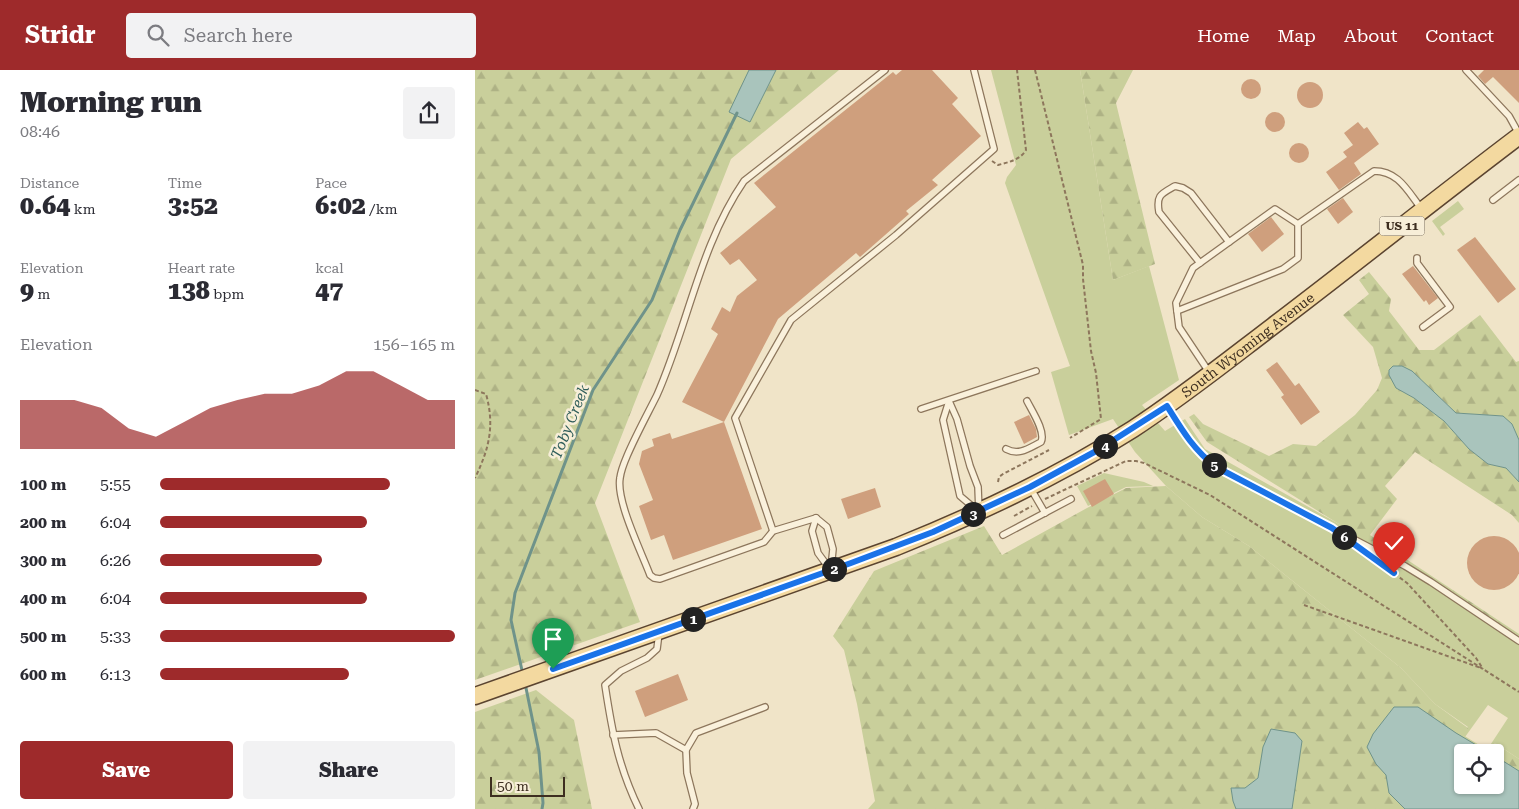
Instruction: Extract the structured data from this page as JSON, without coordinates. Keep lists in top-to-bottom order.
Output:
{
  "streets": {
    "main road": ["US 11", "South Wyoming Avenue"]
  },
  "water": ["Toby Creek"],
  "scale_bar": "50 m",
  "page": {
    "header": "Stridr",
    "search": "Search here",
    "nav": [
      "Home",
      "Map",
      "About",
      "Contact"
    ],
    "heading": ["Morning run", "08:46"],
    "stats": [
      ["Distance", "0.64 km"],
      ["Time", "3:52"],
      ["Pace", "6:02 /km"],
      ["Elevation", "9 m"],
      ["Heart rate", "138 bpm"],
      ["kcal", "47"]
    ],
    "chart": ["Elevation", "156–165 m"],
    "pins": [
      "4",
      "5",
      "3",
      "6",
      "2",
      "1"
    ],
    "list": [
      {
        "name": "100 m",
        "note": "5:55"
      },
      {
        "name": "200 m",
        "note": "6:04"
      },
      {
        "name": "300 m",
        "note": "6:26"
      },
      {
        "name": "400 m",
        "note": "6:04"
      },
      {
        "name": "500 m",
        "note": "5:33"
      },
      {
        "name": "600 m",
        "note": "6:13"
      }
    ],
    "buttons": ["Save", "Share"],
    "scale": "50 m"
  }
}
